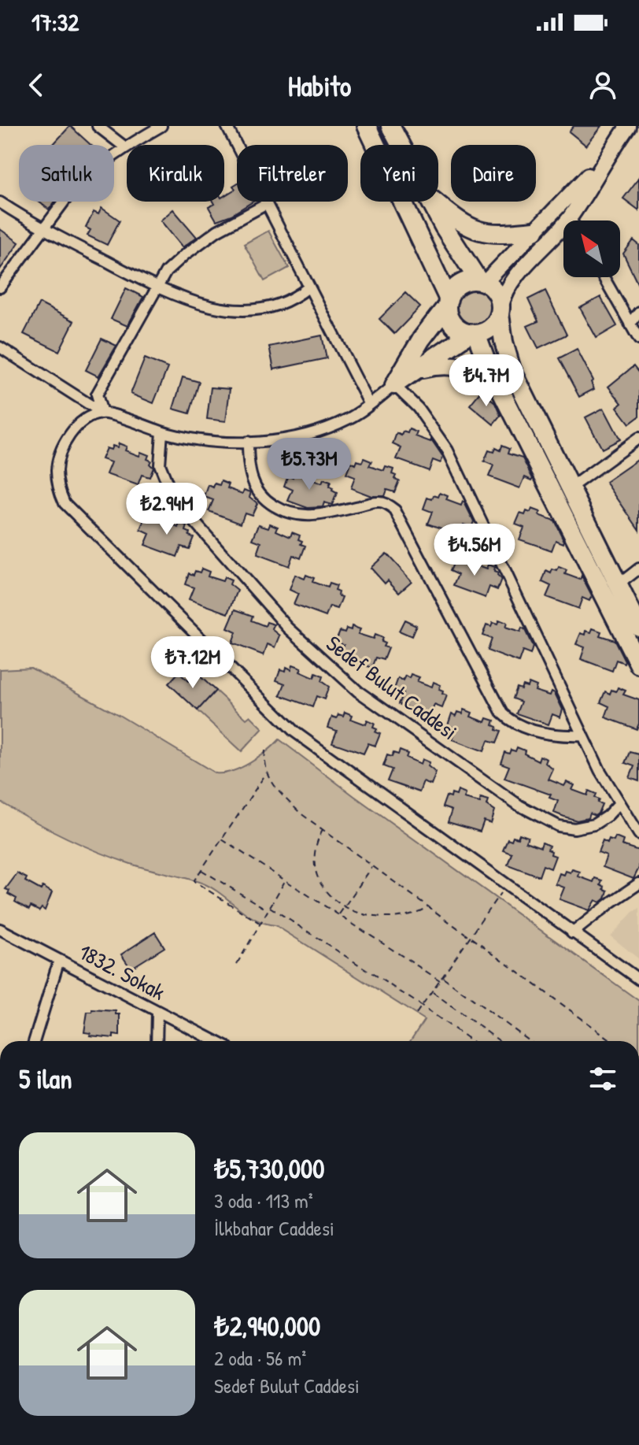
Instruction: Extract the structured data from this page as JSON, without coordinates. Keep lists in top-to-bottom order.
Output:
{
  "streets": {
    "street": ["Sedef Bulut Caddesi", "1832. Sokak"]
  },
  "north": "top left",
  "page": {
    "status": "17:32",
    "header": "Habito",
    "chip": [
      "Satılık",
      "Kiralık",
      "Filtreler",
      "Yeni",
      "Daire"
    ],
    "price": [
      "₺4.7M",
      "₺5.73M",
      "₺2.94M",
      "₺4.56M",
      "₺7.12M"
    ],
    "heading": "5 ilan",
    "list": [
      {
        "name": "₺5,730,000",
        "note": "3 oda · 113 m² · İlkbahar Caddesi"
      },
      {
        "name": "₺2,940,000",
        "note": "2 oda · 56 m² · Sedef Bulut Caddesi"
      }
    ]
  }
}
